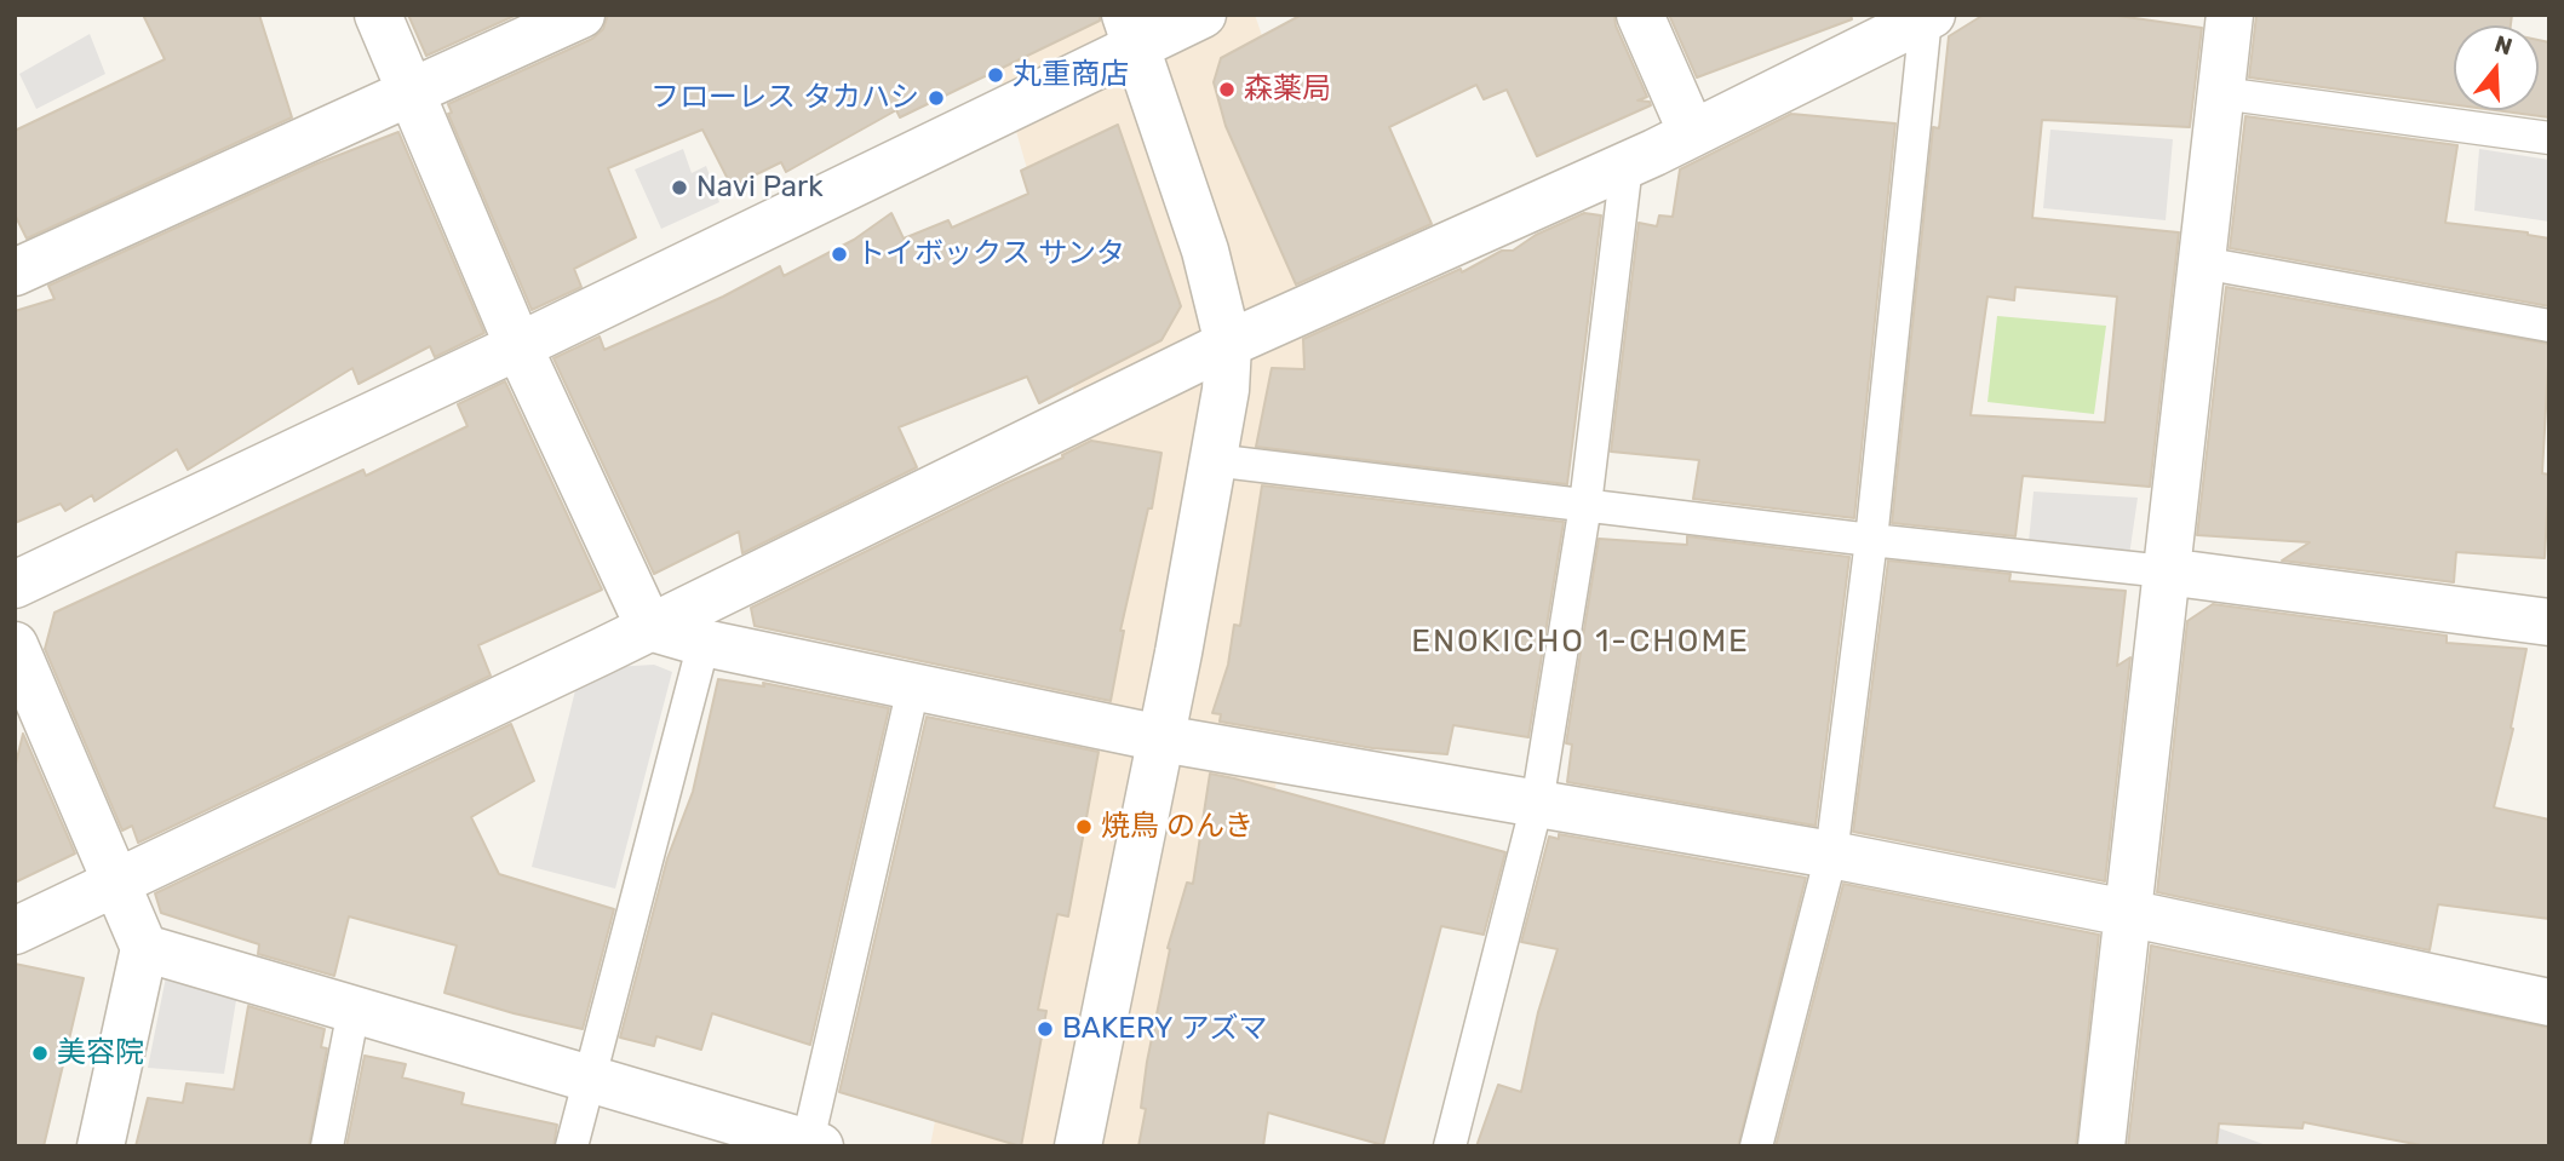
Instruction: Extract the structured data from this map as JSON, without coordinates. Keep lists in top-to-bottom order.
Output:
{
  "districts": ["ENOKICHO 1-CHOME"],
  "places": [
    "丸重商店",
    "森薬局",
    "フローレス タカハシ",
    "Navi Park",
    "トイボックス サンタ",
    "焼鳥 のんき",
    "BAKERY アズマ",
    "美容院"
  ],
  "north": "top"
}
